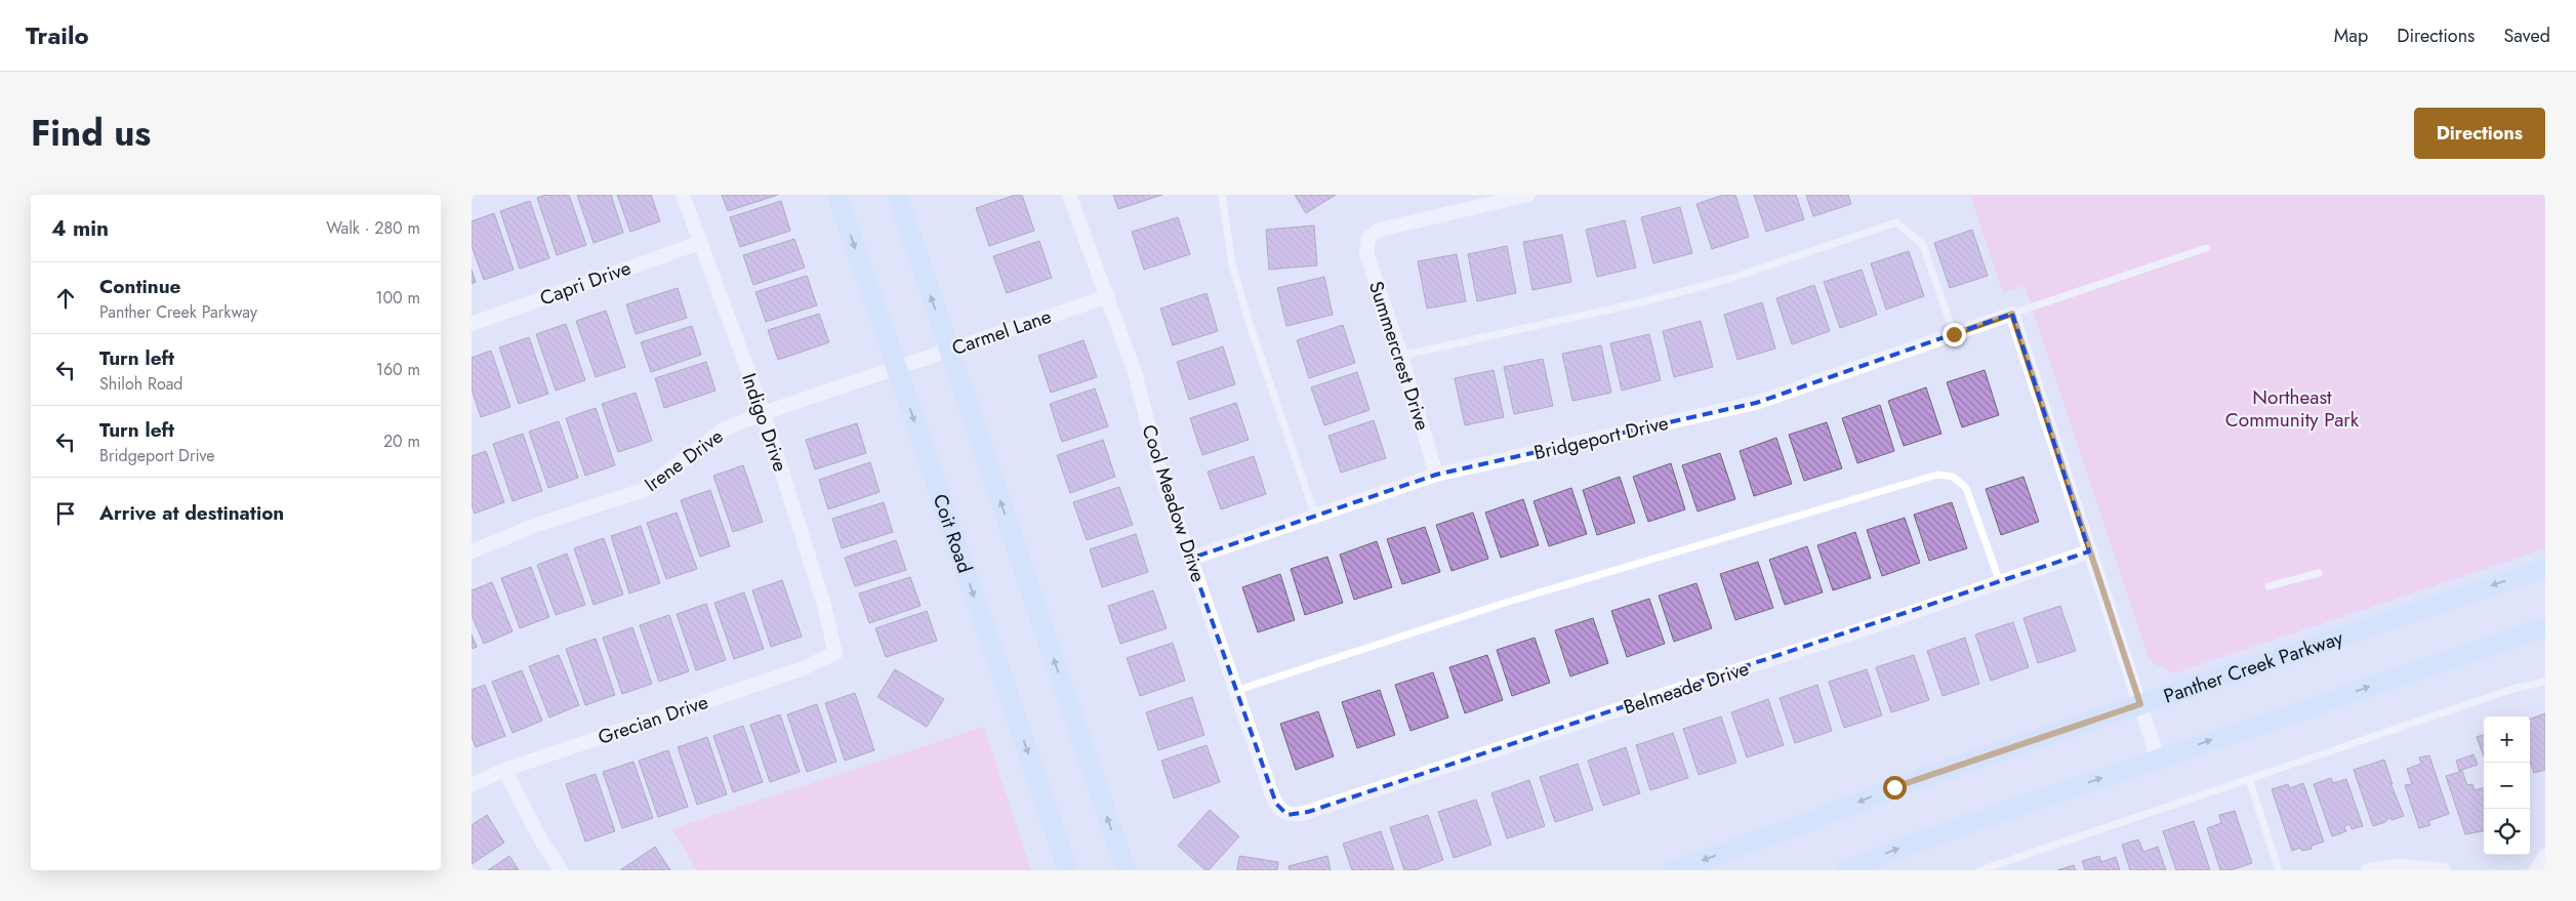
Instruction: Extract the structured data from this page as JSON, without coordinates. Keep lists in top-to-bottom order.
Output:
{
  "streets": {
    "main road": ["Coit Road", "Panther Creek Parkway"],
    "street": [
      "Capri Drive",
      "Carmel Lane",
      "Summercrest Drive",
      "Indigo Drive",
      "Bridgeport Drive",
      "Irene Drive",
      "Cool Meadow Drive",
      "Belmeade Drive",
      "Grecian Drive"
    ]
  },
  "crossings": [
    ["Capri Drive", "Indigo Drive"],
    ["Carmel Lane", "Irene Drive"],
    ["Carmel Lane", "Cool Meadow Drive"],
    ["Carmel Lane", "Coit Road"],
    ["Summercrest Drive", "Bridgeport Drive"],
    ["Indigo Drive", "Irene Drive"],
    ["Indigo Drive", "Grecian Drive"],
    ["Bridgeport Drive", "Cool Meadow Drive"],
    ["Irene Drive", "Coit Road"],
    ["Cool Meadow Drive", "Belmeade Drive"]
  ],
  "parks": ["Northeast Community Park"],
  "page": {
    "header": "Trailo",
    "nav": ["Map", "Directions", "Saved"],
    "title": "Find us",
    "buttons": "Directions",
    "heading": ["4 min", "Walk · 280 m"],
    "list": [
      ["Continue", "Panther Creek Parkway", "100 m"],
      ["Turn left", "Shiloh Road", "160 m"],
      ["Turn left", "Bridgeport Drive", "20 m"],
      "Arrive at destination"
    ],
    "map_buttons": ["+", "−"]
  }
}
